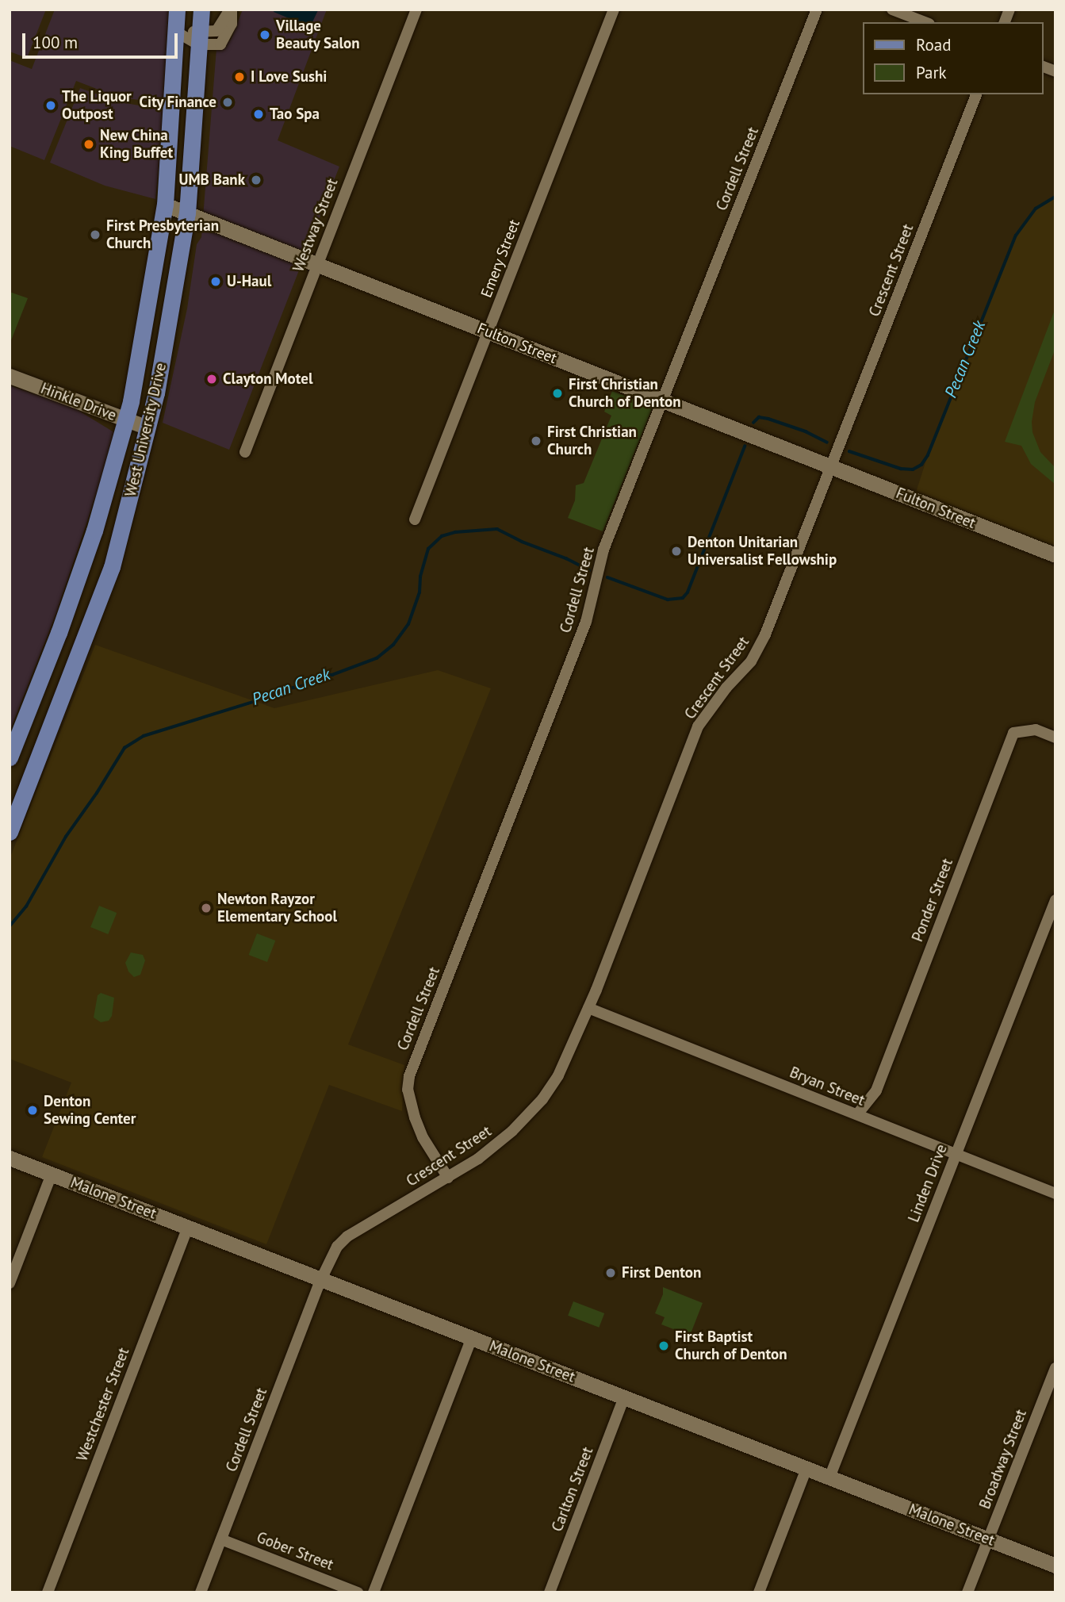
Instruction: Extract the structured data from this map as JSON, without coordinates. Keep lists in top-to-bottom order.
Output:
{
  "streets": {
    "main road": ["West University Drive"],
    "street": [
      "Cordell Street",
      "Westway Street",
      "Emery Street",
      "Crescent Street",
      "Fulton Street",
      "Hinkle Drive",
      "Ponder Street",
      "Bryan Street",
      "Linden Drive",
      "Malone Street",
      "Westchester Street",
      "Broadway Street",
      "Carlton Street",
      "Gober Street"
    ]
  },
  "crossings": [
    ["Cordell Street", "Crescent Street"],
    ["Cordell Street", "Fulton Street"],
    ["Cordell Street", "Malone Street"],
    ["Cordell Street", "Gober Street"],
    ["Westway Street", "Fulton Street"],
    ["Emery Street", "Fulton Street"],
    ["Crescent Street", "Fulton Street"],
    ["Crescent Street", "Bryan Street"],
    ["Crescent Street", "Malone Street"],
    ["Fulton Street", "West University Drive"],
    ["Hinkle Drive", "West University Drive"],
    ["Ponder Street", "Bryan Street"],
    ["Bryan Street", "Linden Drive"],
    ["Linden Drive", "Malone Street"],
    ["Malone Street", "Westchester Street"],
    ["Malone Street", "Broadway Street"],
    ["Malone Street", "Carlton Street"]
  ],
  "water": ["Pecan Creek"],
  "places": [
    "Village Beauty Salon",
    "I Love Sushi",
    "City Finance",
    "The Liquor Outpost",
    "Tao Spa",
    "New China King Buffet",
    "UMB Bank",
    "First Presbyterian Church",
    "U-Haul",
    "Clayton Motel",
    "First Christian Church of Denton",
    "First Christian Church",
    "Denton Unitarian Universalist Fellowship",
    "Newton Rayzor Elementary School",
    "Denton Sewing Center",
    "First Denton",
    "First Baptist Church of Denton"
  ],
  "legend": ["Road", "Park"],
  "scale_bar": "100 m"
}
